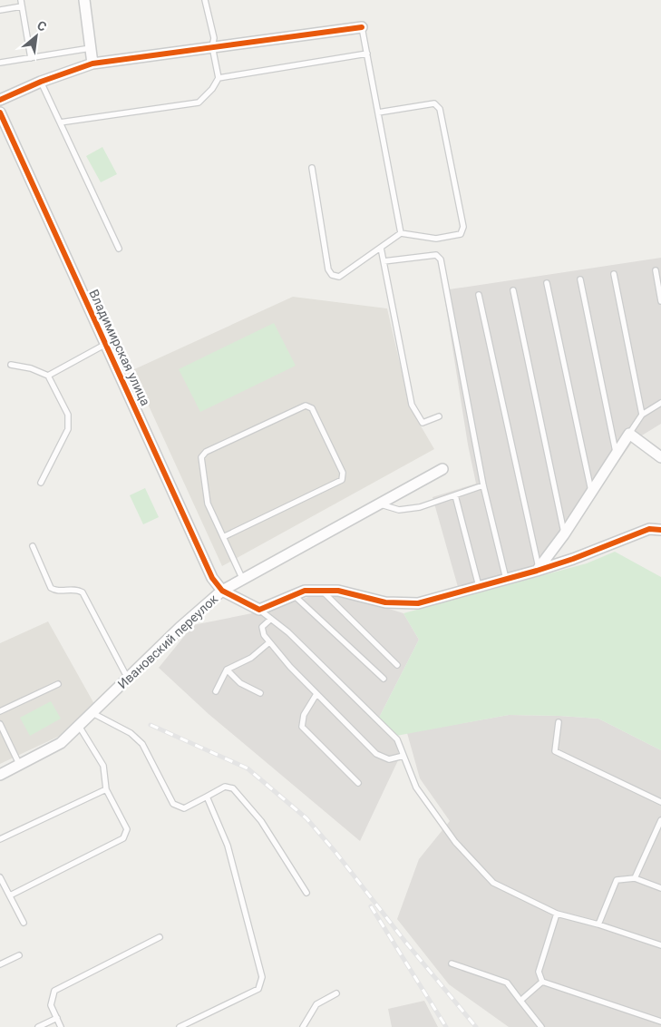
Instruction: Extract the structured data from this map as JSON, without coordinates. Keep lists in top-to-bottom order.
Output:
{
  "streets": {
    "street": ["Владимирская улица", "Ивановский переулок"]
  },
  "crossings": [
    ["Владимирская улица", "Ивановский переулок"]
  ],
  "north": "top right"
}
